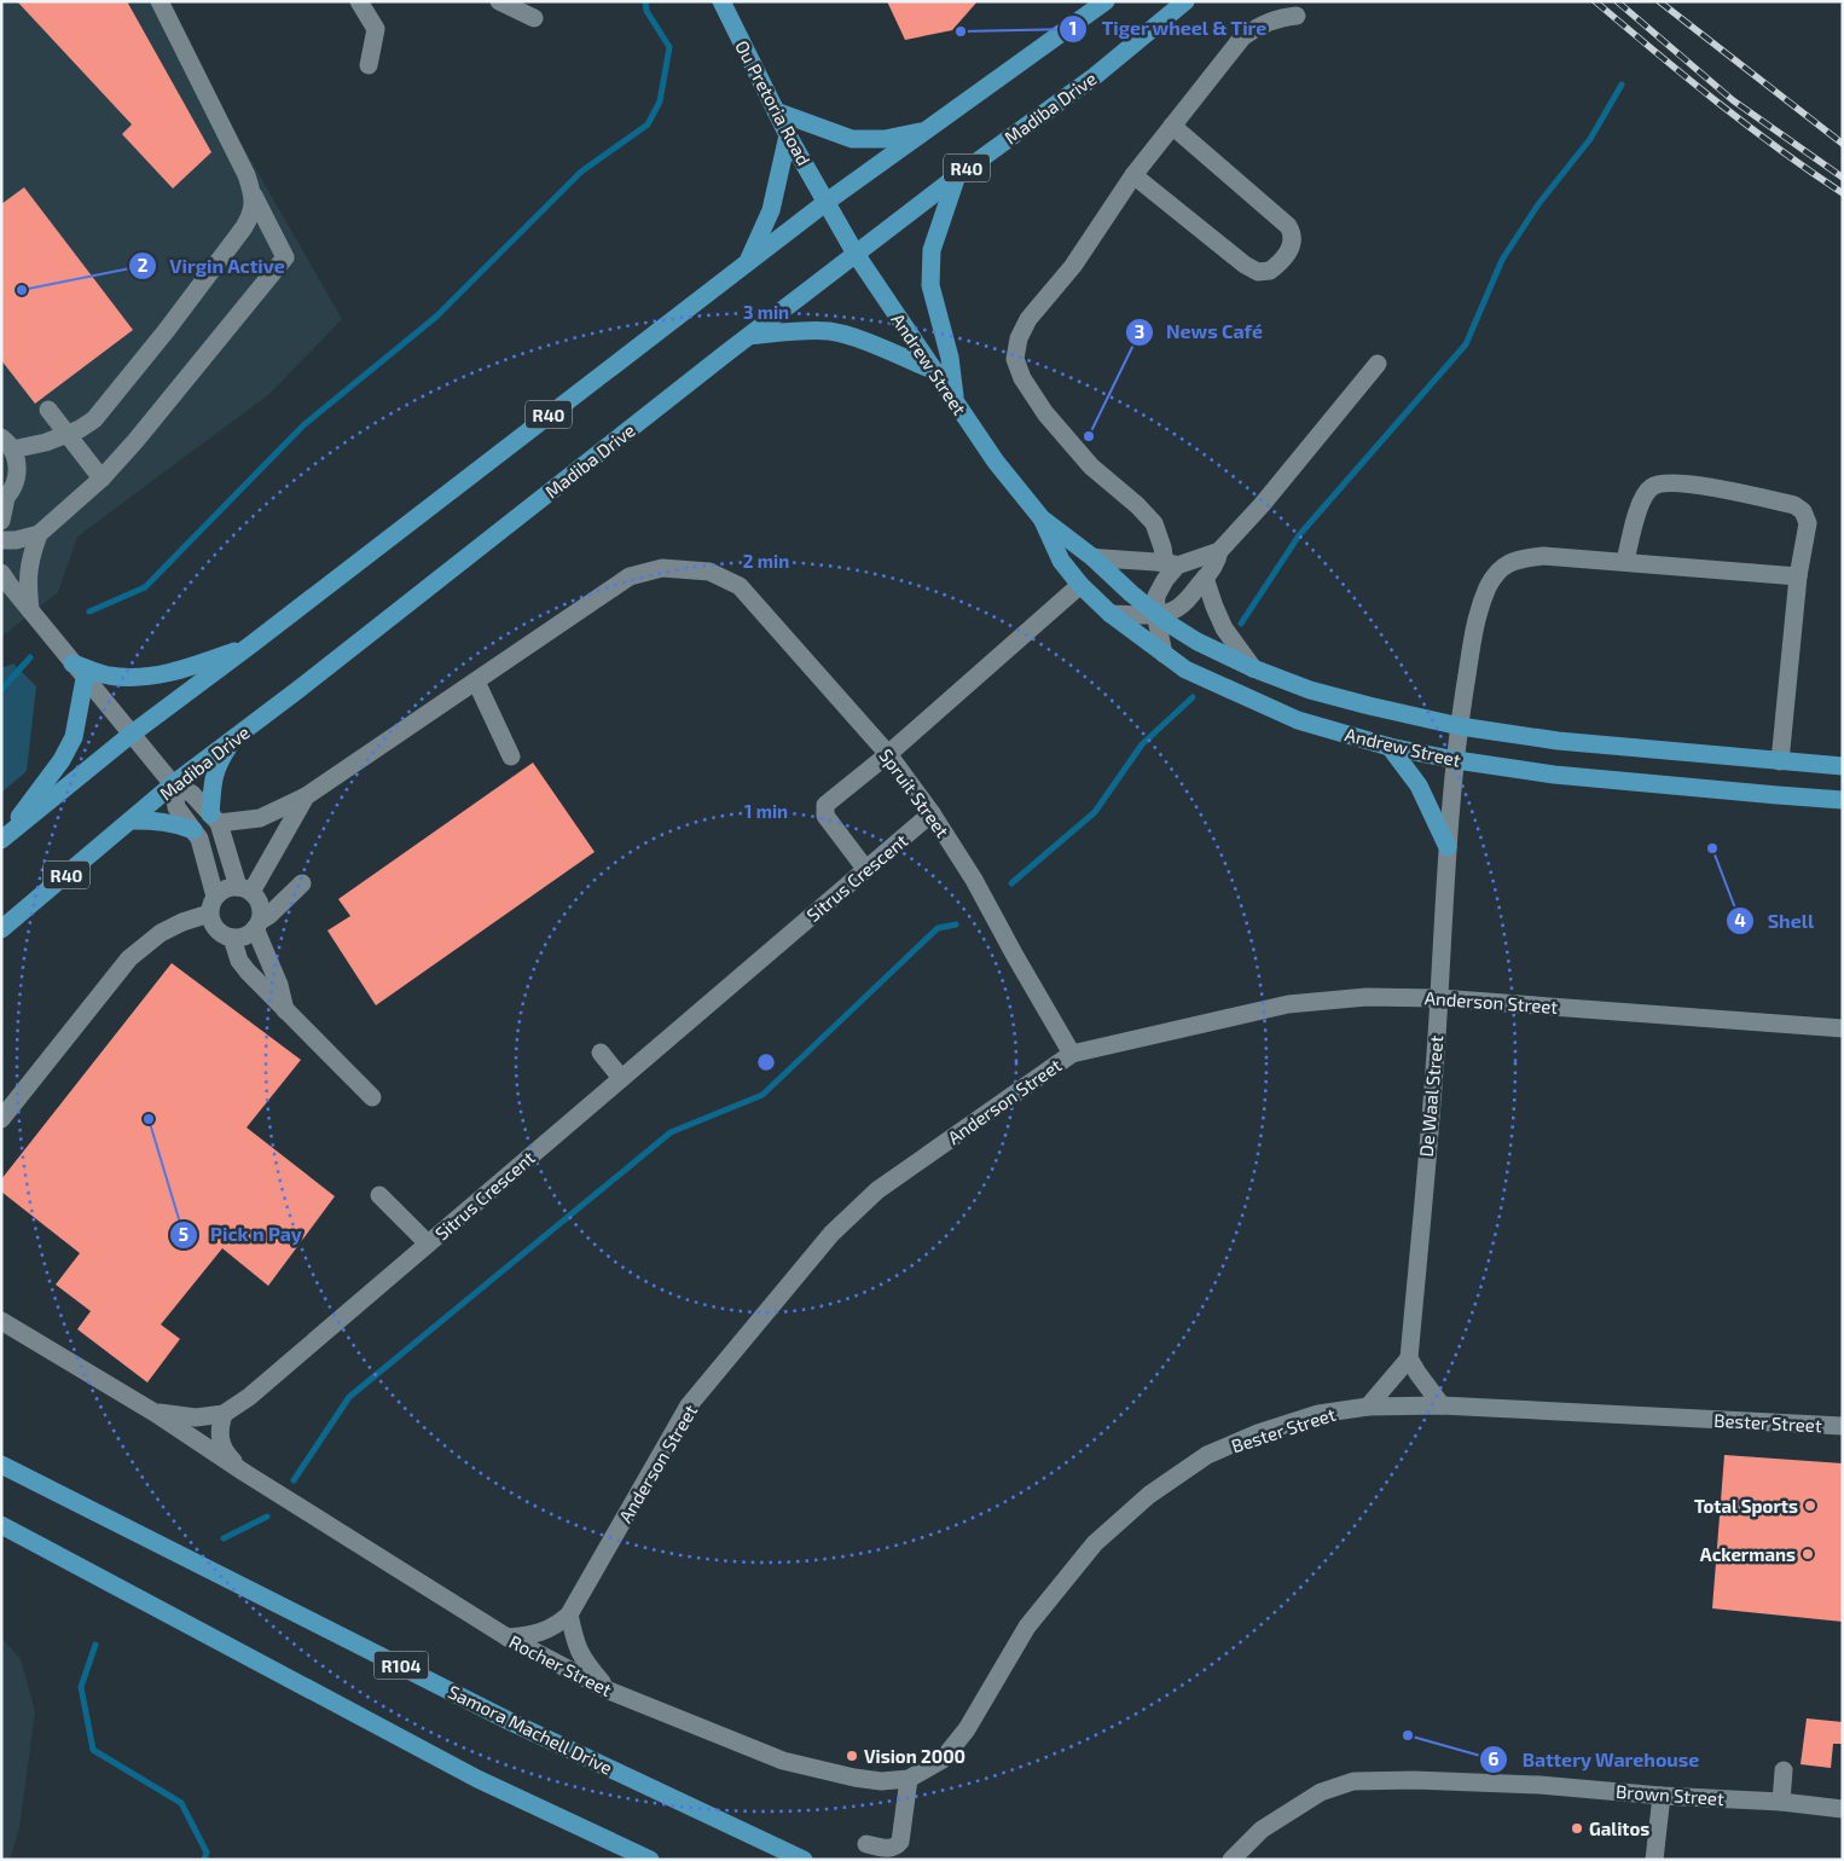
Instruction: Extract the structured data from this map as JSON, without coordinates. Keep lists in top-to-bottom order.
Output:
{
  "streets": {
    "main road": [
      "Ou Pretoria Road",
      "Madiba Drive",
      "R40",
      "Andrew Street",
      "R104",
      "Samora Machell Drive"
    ],
    "street": [
      "Spruit Street",
      "Sitrus Crescent",
      "Anderson Street",
      "De Waal Street",
      "Bester Street",
      "Rocher Street",
      "Brown Street"
    ]
  },
  "crossings": [
    ["Ou Pretoria Road", "R40"],
    ["Ou Pretoria Road", "Andrew Street"],
    ["Madiba Drive", "Andrew Street"],
    ["R40", "Andrew Street"],
    ["Andrew Street", "De Waal Street"],
    ["Spruit Street", "Sitrus Crescent"],
    ["Spruit Street", "Anderson Street"],
    ["Sitrus Crescent", "Rocher Street"],
    ["Anderson Street", "De Waal Street"],
    ["Anderson Street", "Rocher Street"],
    ["Bester Street", "Rocher Street"]
  ],
  "places": [
    "Tiger wheel & Tire",
    "Virgin Active",
    "News Café",
    "Shell",
    "Pick n Pay",
    "Total Sports",
    "Ackermans",
    "Battery Warehouse",
    "Vision 2000",
    "Galitos"
  ],
  "rings": ["3 min", "2 min", "1 min"]
}
